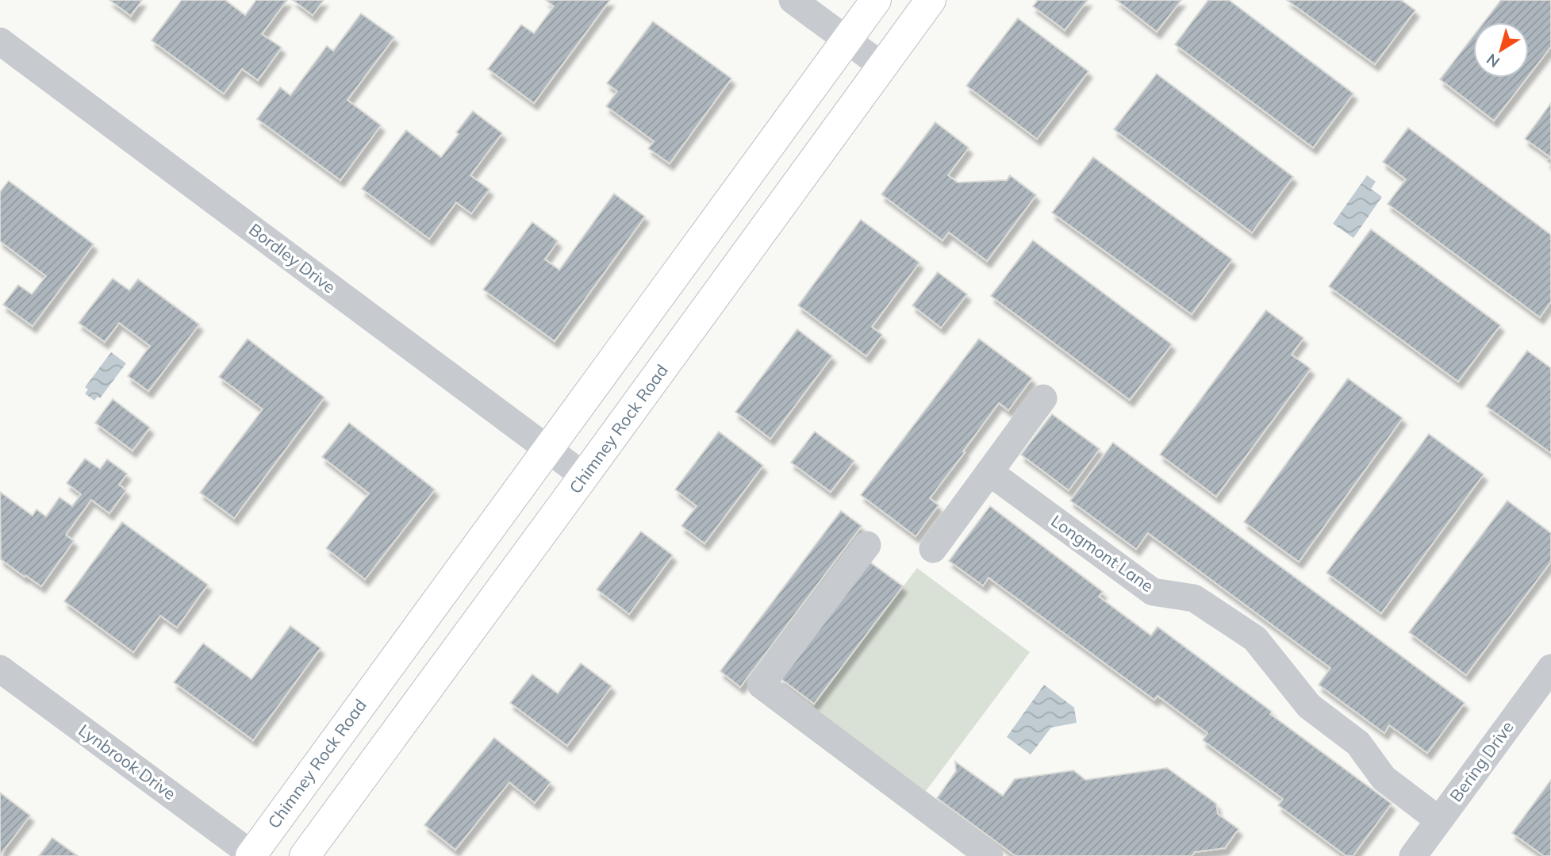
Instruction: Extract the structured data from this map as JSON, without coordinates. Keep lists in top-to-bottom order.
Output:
{
  "streets": {
    "main road": ["Chimney Rock Road"],
    "street": [
      "Bordley Drive",
      "Longmont Lane",
      "Bering Drive",
      "Lynbrook Drive"
    ]
  },
  "crossings": [
    ["Bordley Drive", "Chimney Rock Road"],
    ["Chimney Rock Road", "Lynbrook Drive"],
    ["Longmont Lane", "Bering Drive"]
  ],
  "north": "bottom left"
}
